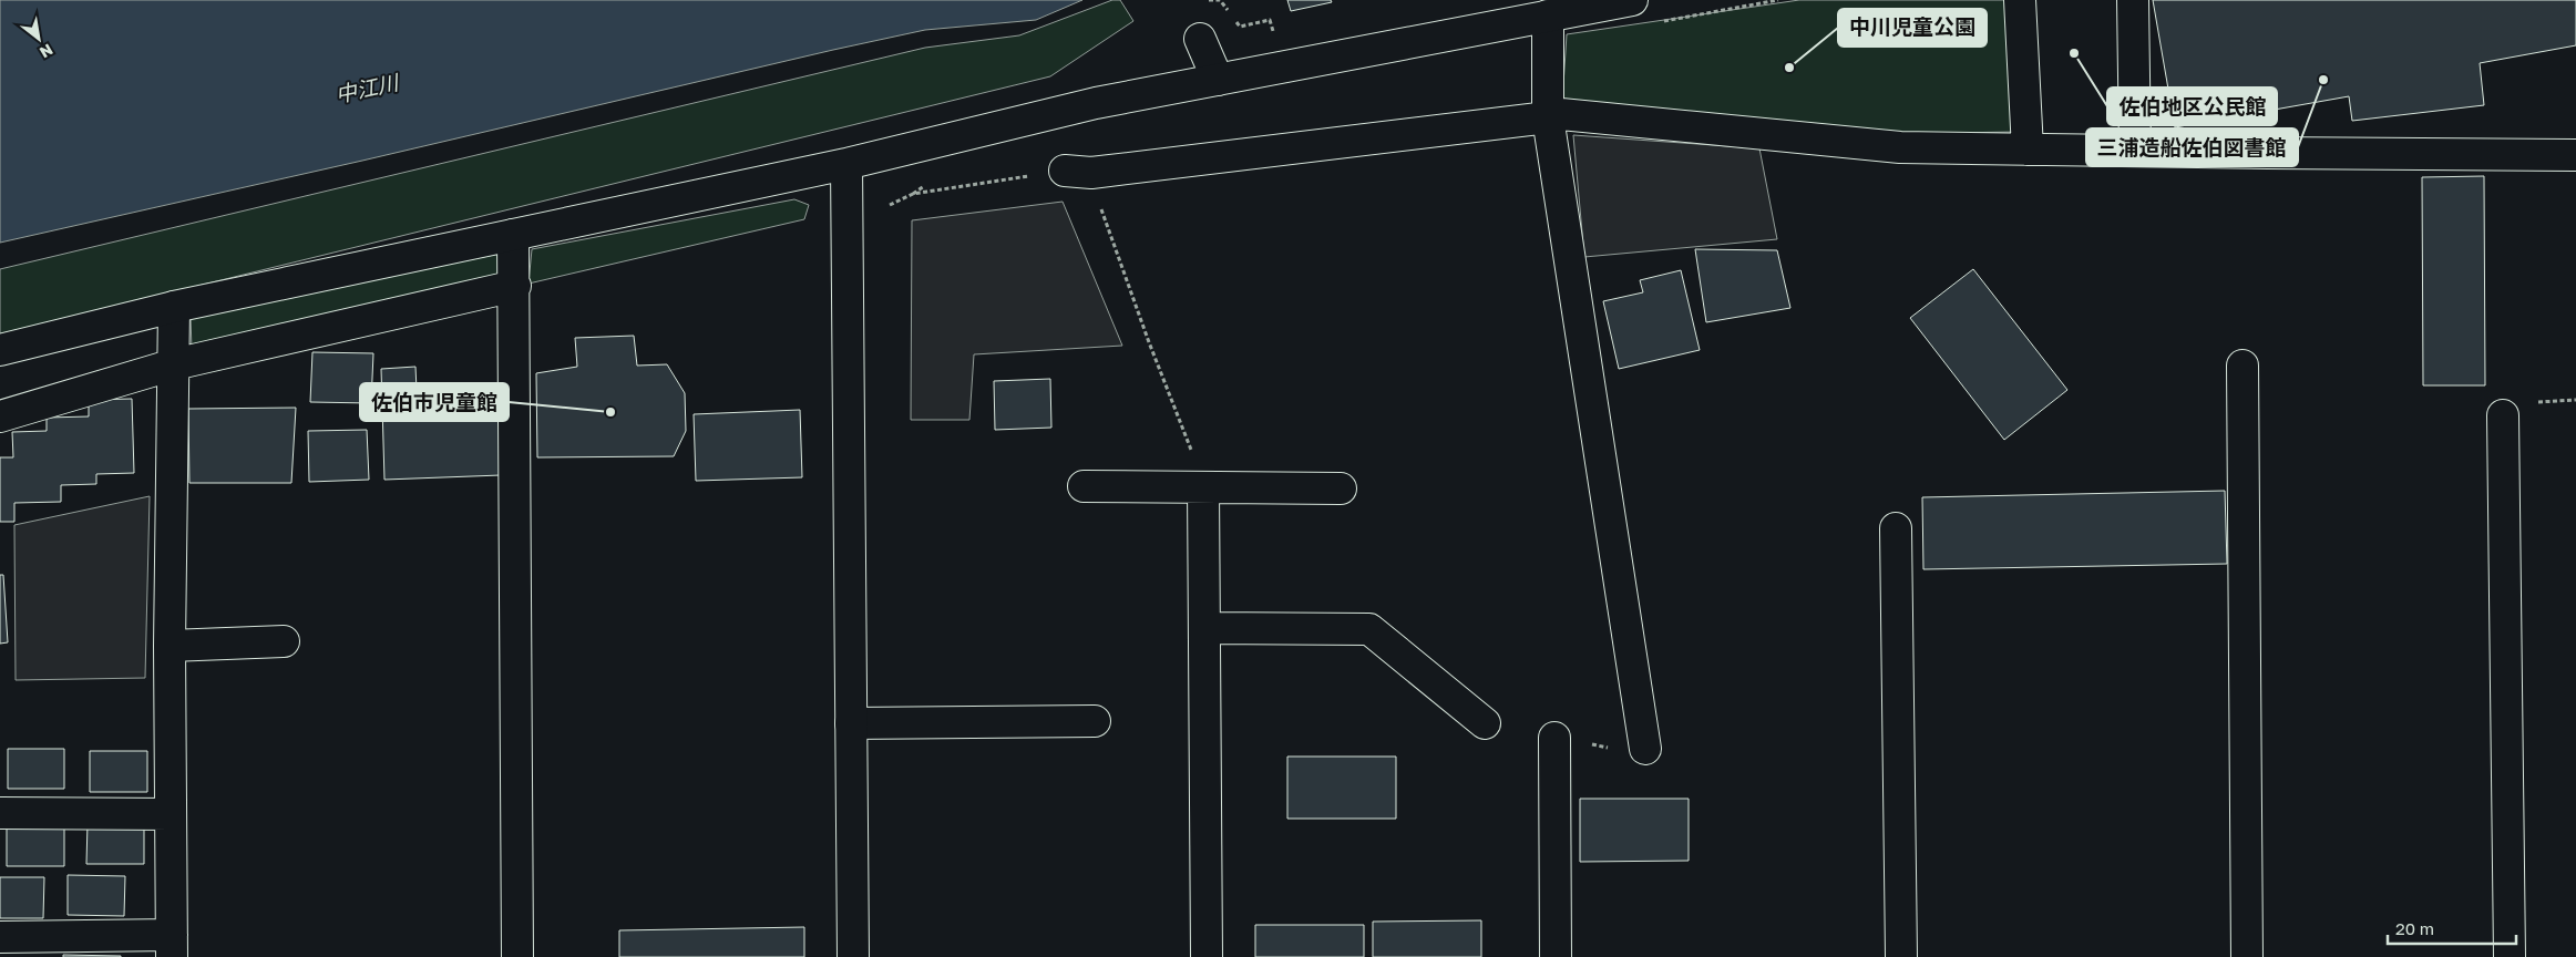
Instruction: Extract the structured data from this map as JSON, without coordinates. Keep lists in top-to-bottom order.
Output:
{
  "water": ["中江川"],
  "places": [
    "佐伯地区公民館",
    "中川児童公園",
    "三浦造船佐伯図書館",
    "佐伯市児童館"
  ],
  "scale_bar": "20 m",
  "north": "bottom right"
}
